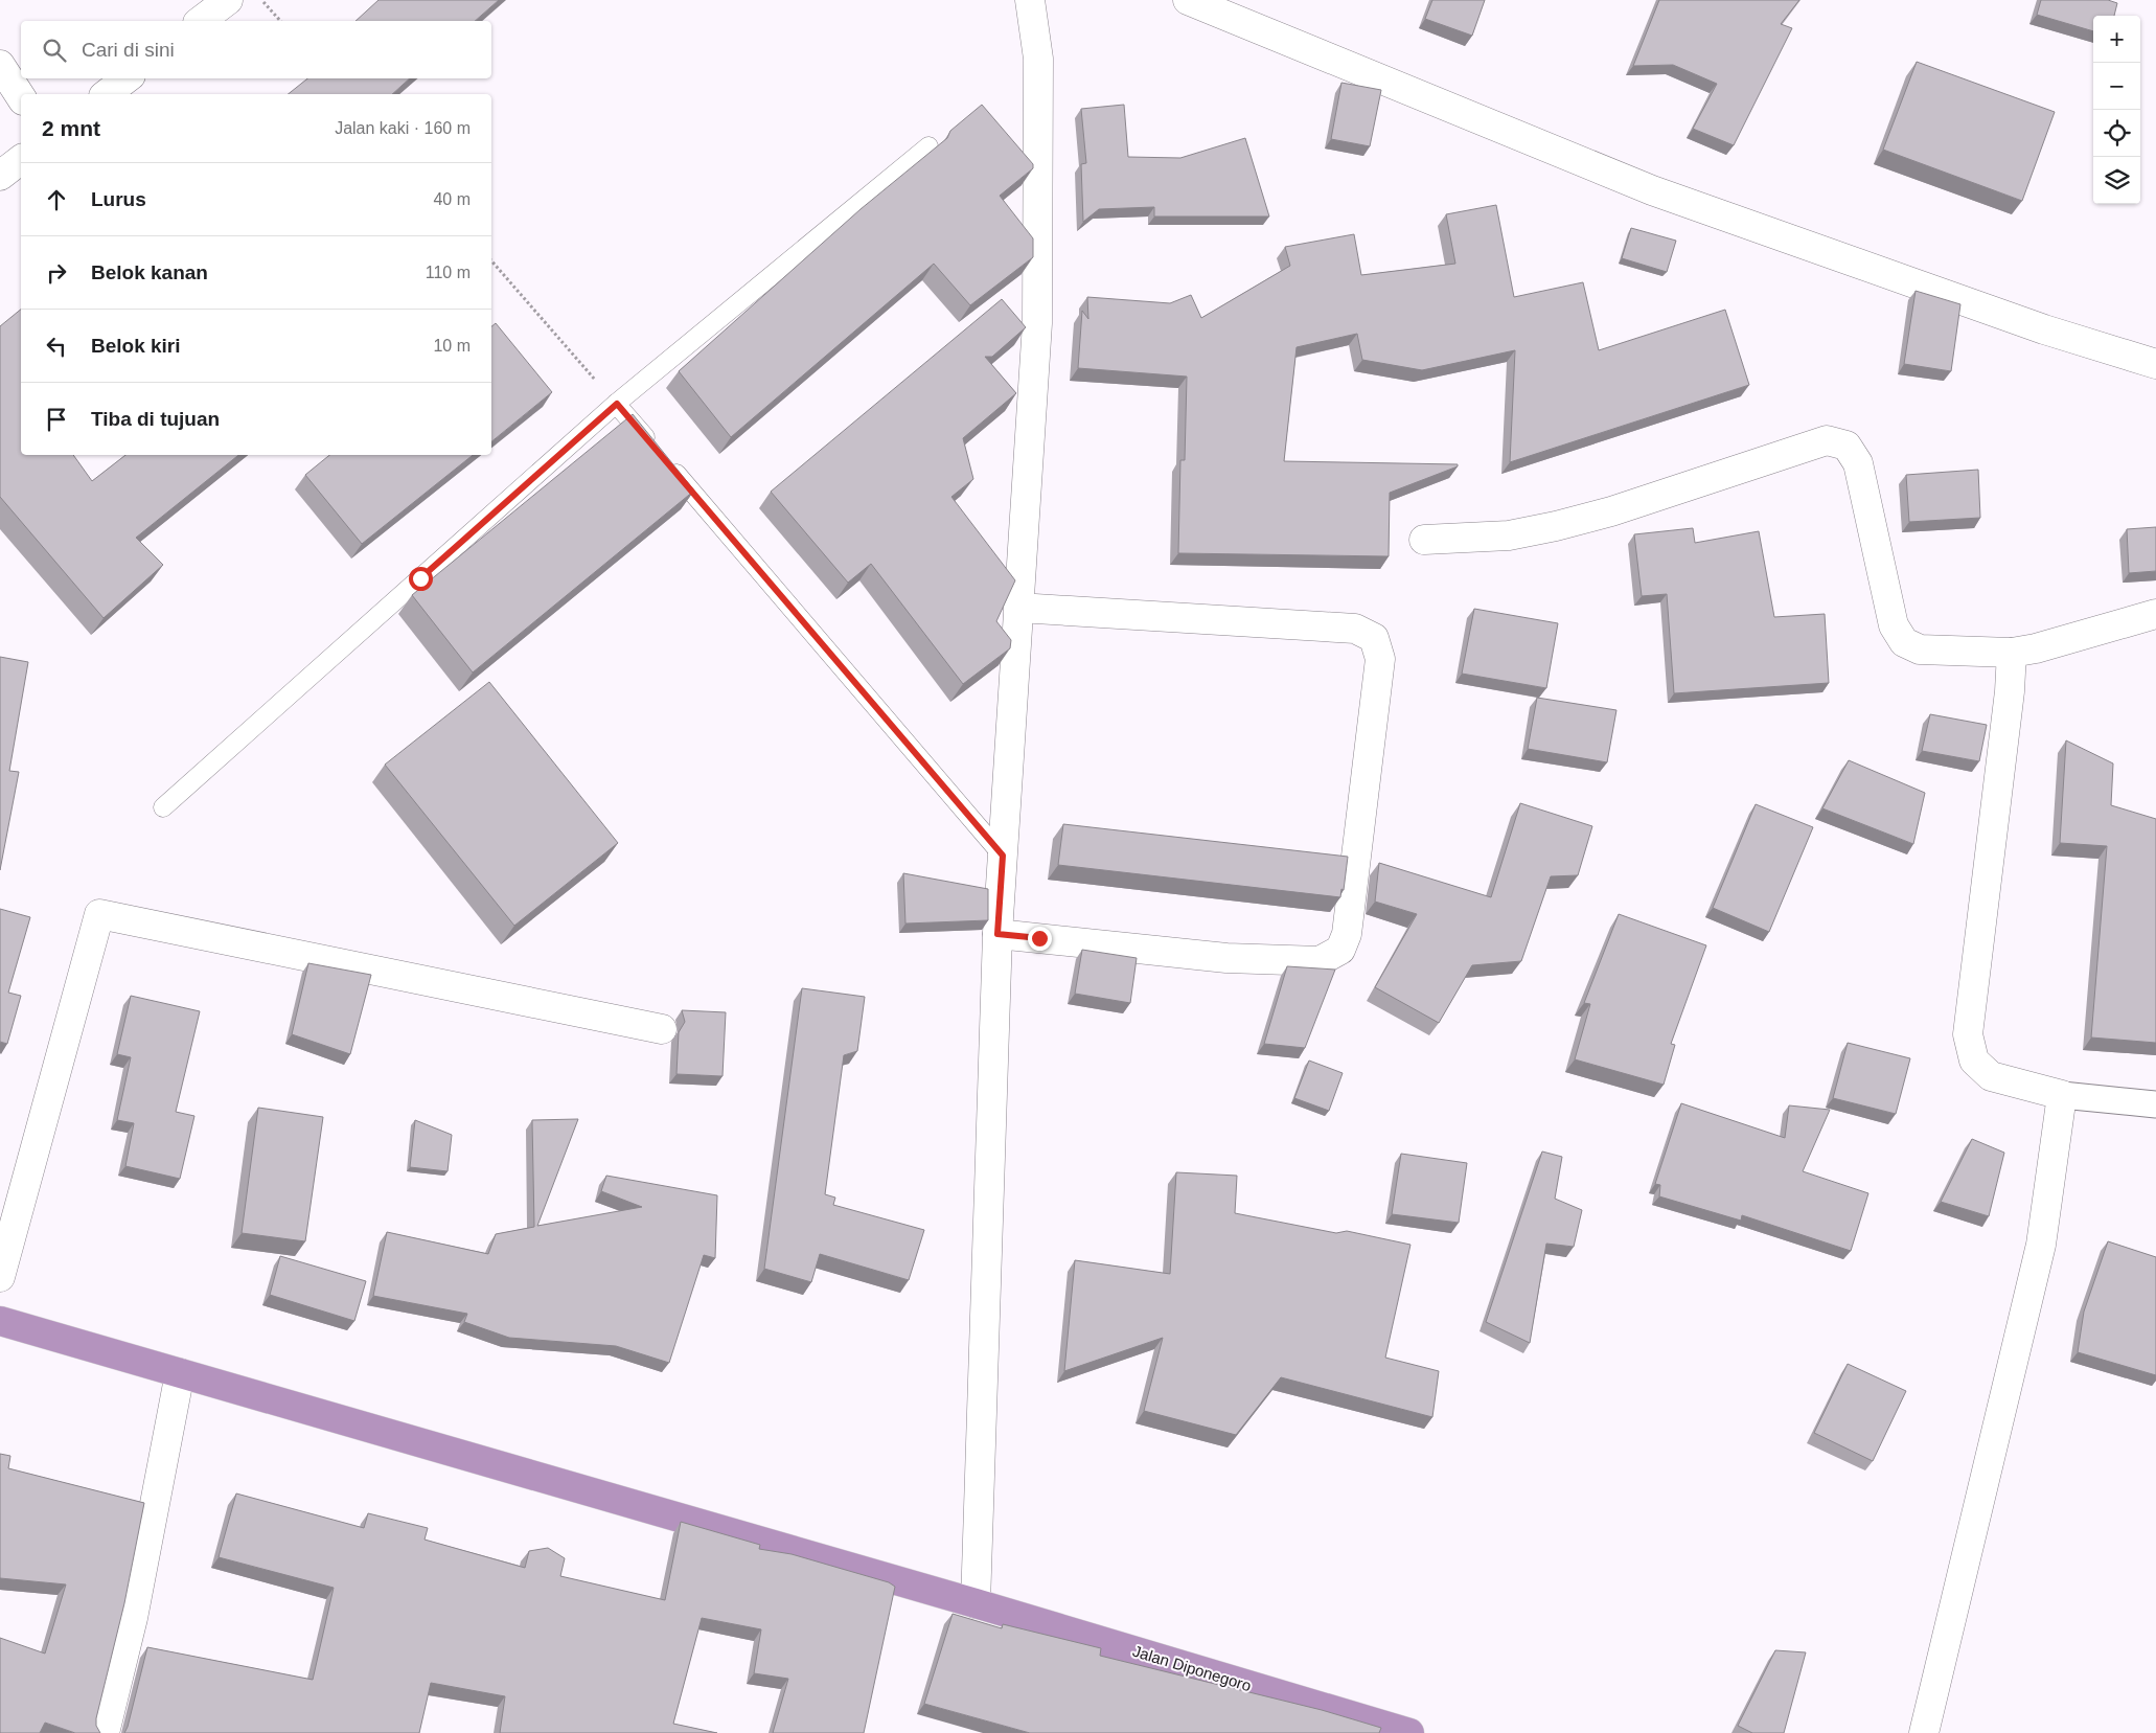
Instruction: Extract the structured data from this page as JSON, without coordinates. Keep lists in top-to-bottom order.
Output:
{
  "streets": {
    "highway": ["Jalan Diponegoro"]
  },
  "page": {
    "map_buttons": ["+", "−"],
    "search": "Cari di sini",
    "heading": ["2 mnt", "Jalan kaki · 160 m"],
    "list": [
      ["Lurus", "40 m"],
      ["Belok kanan", "110 m"],
      ["Belok kiri", "10 m"],
      "Tiba di tujuan"
    ]
  }
}
